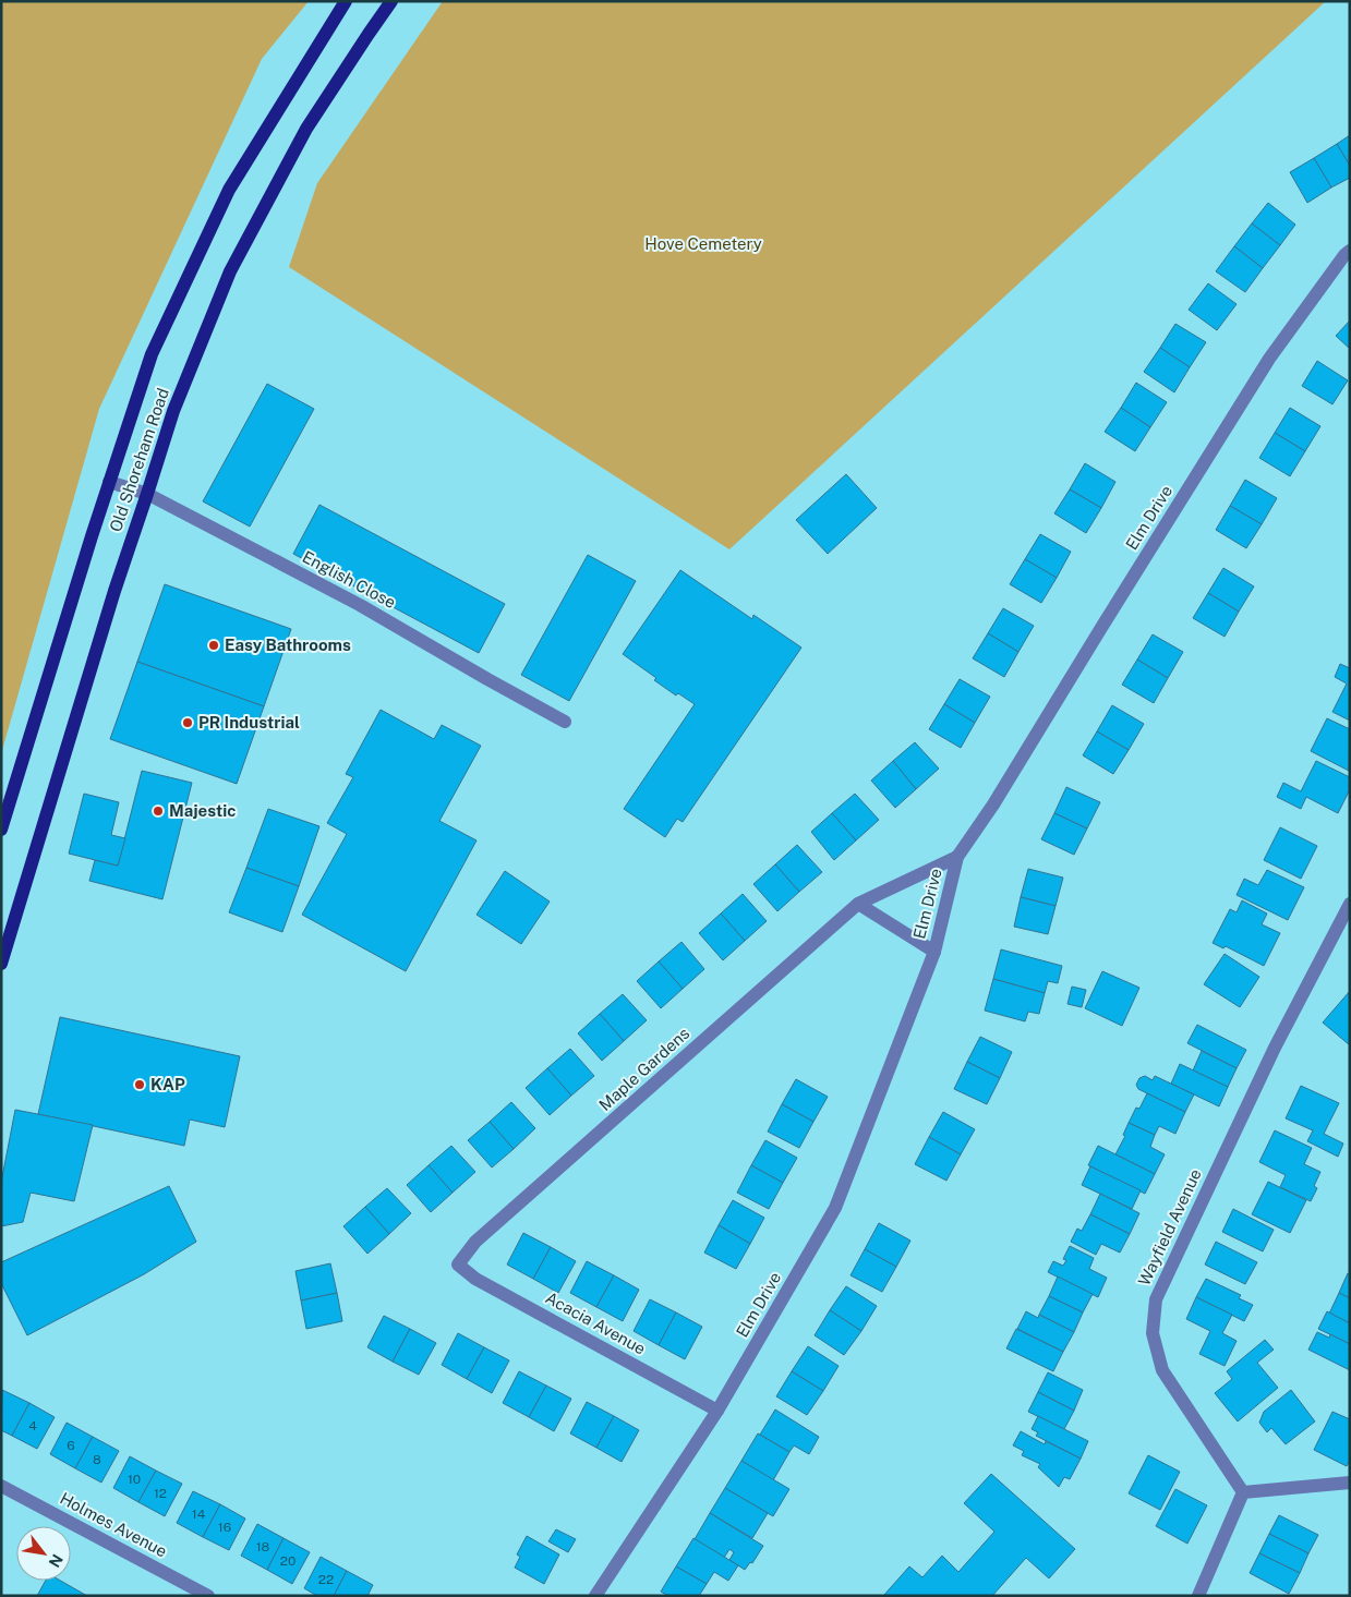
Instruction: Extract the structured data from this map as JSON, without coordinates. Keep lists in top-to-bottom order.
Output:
{
  "streets": {
    "main road": ["Old Shoreham Road"],
    "street": [
      "Elm Drive",
      "English Close",
      "Maple Gardens",
      "Wayfield Avenue",
      "Acacia Avenue",
      "Holmes Avenue"
    ]
  },
  "crossings": [
    ["Old Shoreham Road", "English Close"],
    ["Elm Drive", "Maple Gardens"],
    ["Elm Drive", "Acacia Avenue"],
    ["Maple Gardens", "Acacia Avenue"]
  ],
  "parks": ["Hove Cemetery"],
  "places": [
    "Easy Bathrooms",
    "PR Industrial",
    "Majestic",
    "KAP"
  ],
  "house_numbers": [
    "4",
    "6",
    "8",
    "10",
    "12",
    "14",
    "16",
    "18",
    "20",
    "22"
  ],
  "north": "bottom right"
}
